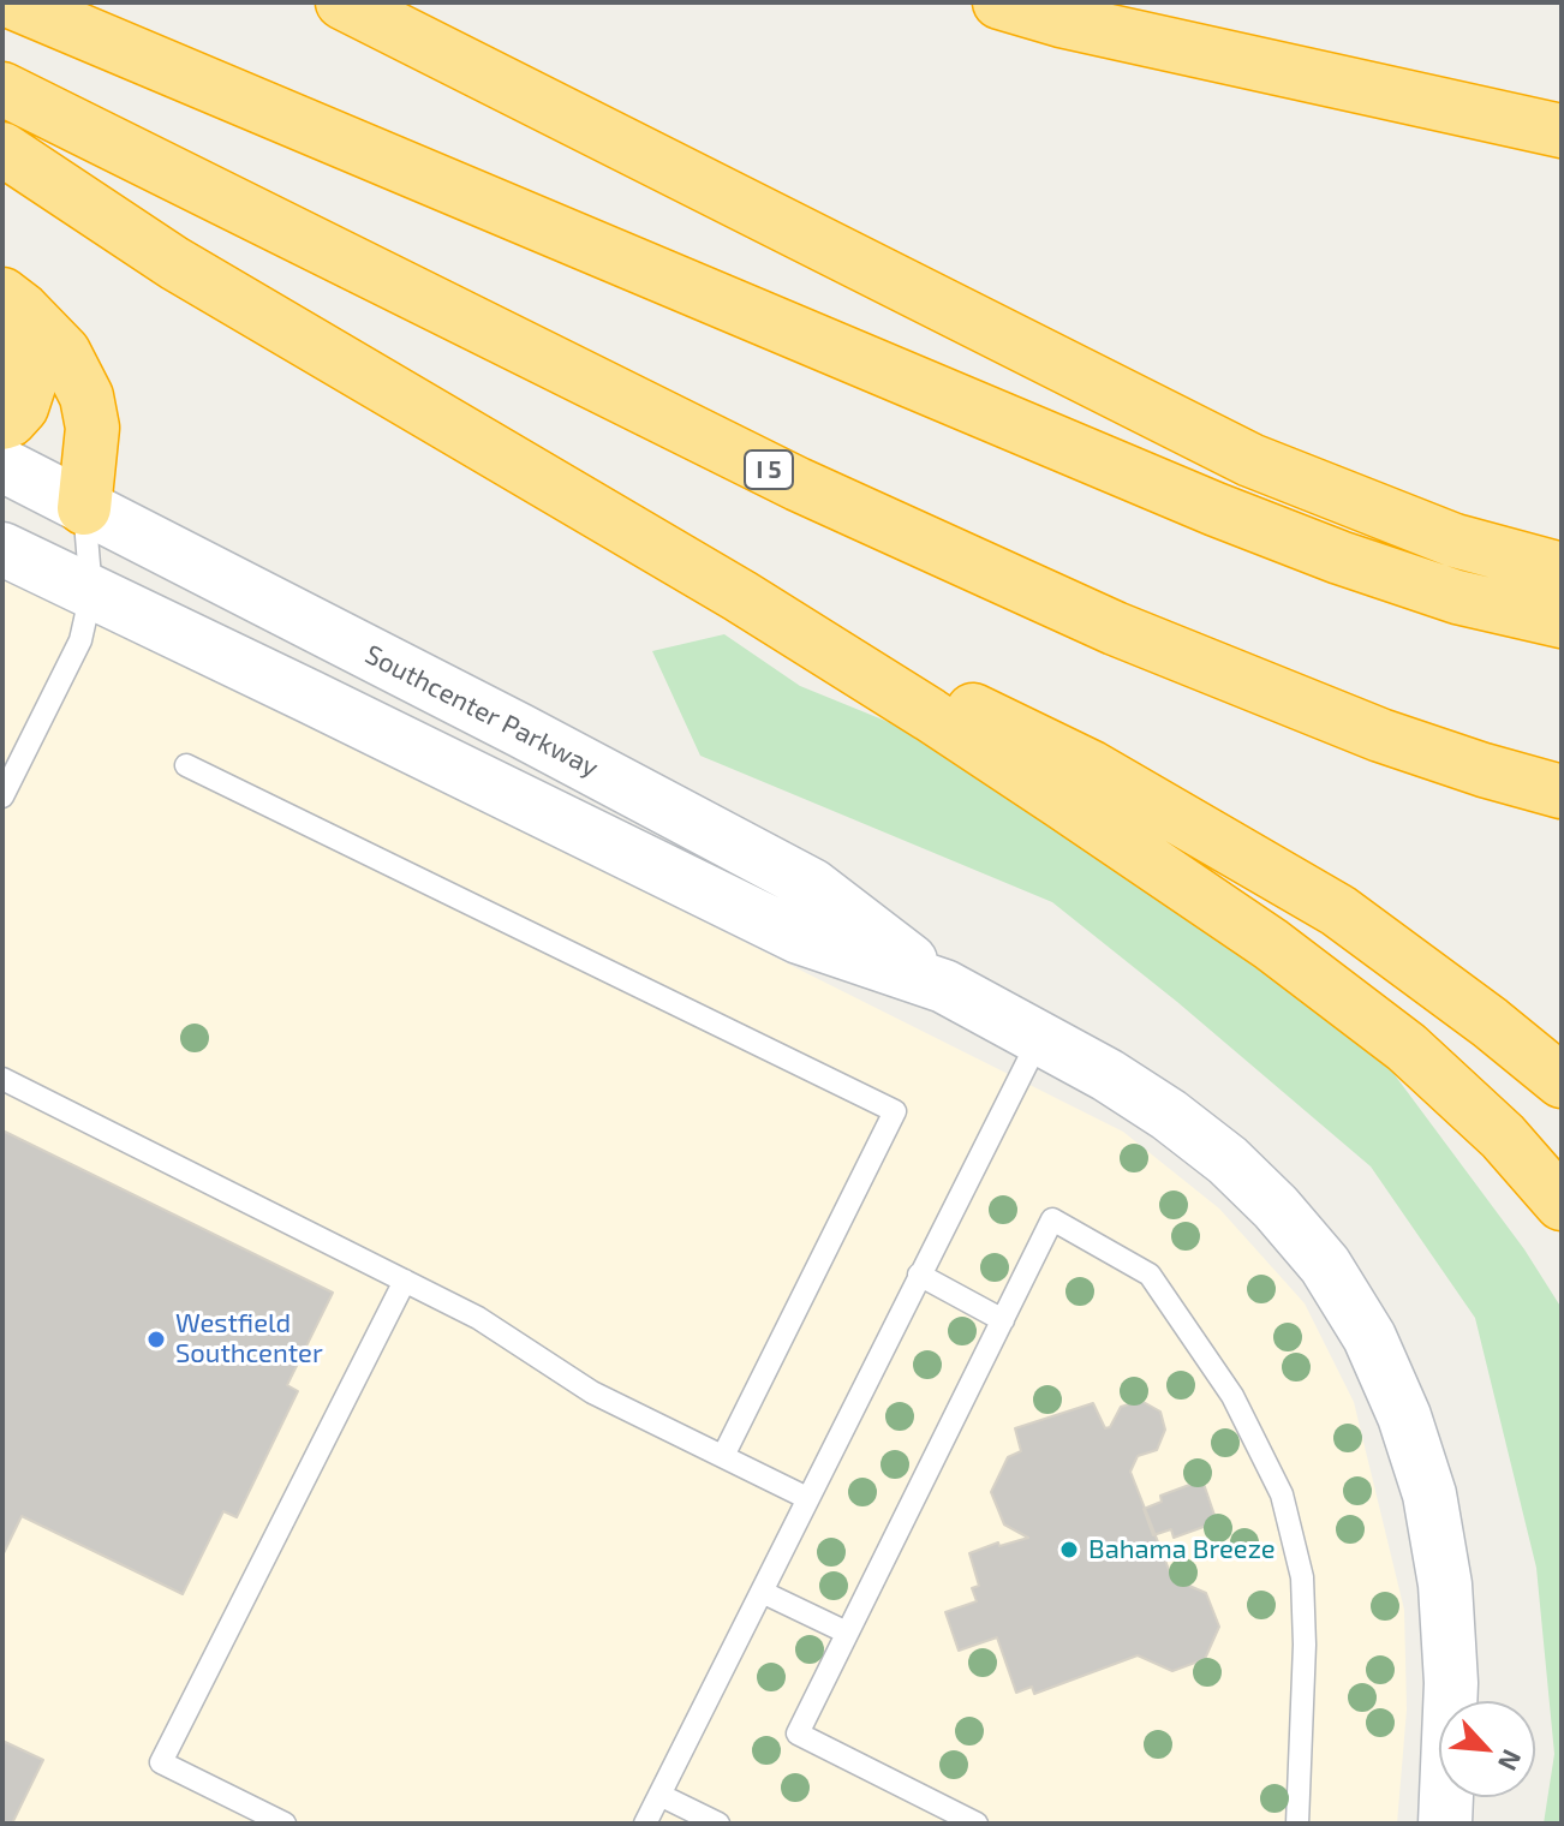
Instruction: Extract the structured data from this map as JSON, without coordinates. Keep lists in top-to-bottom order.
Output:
{
  "streets": {
    "highway": ["I 5"],
    "main road": ["Southcenter Parkway"]
  },
  "places": ["Westfield Southcenter", "Bahama Breeze"],
  "north": "bottom right"
}
